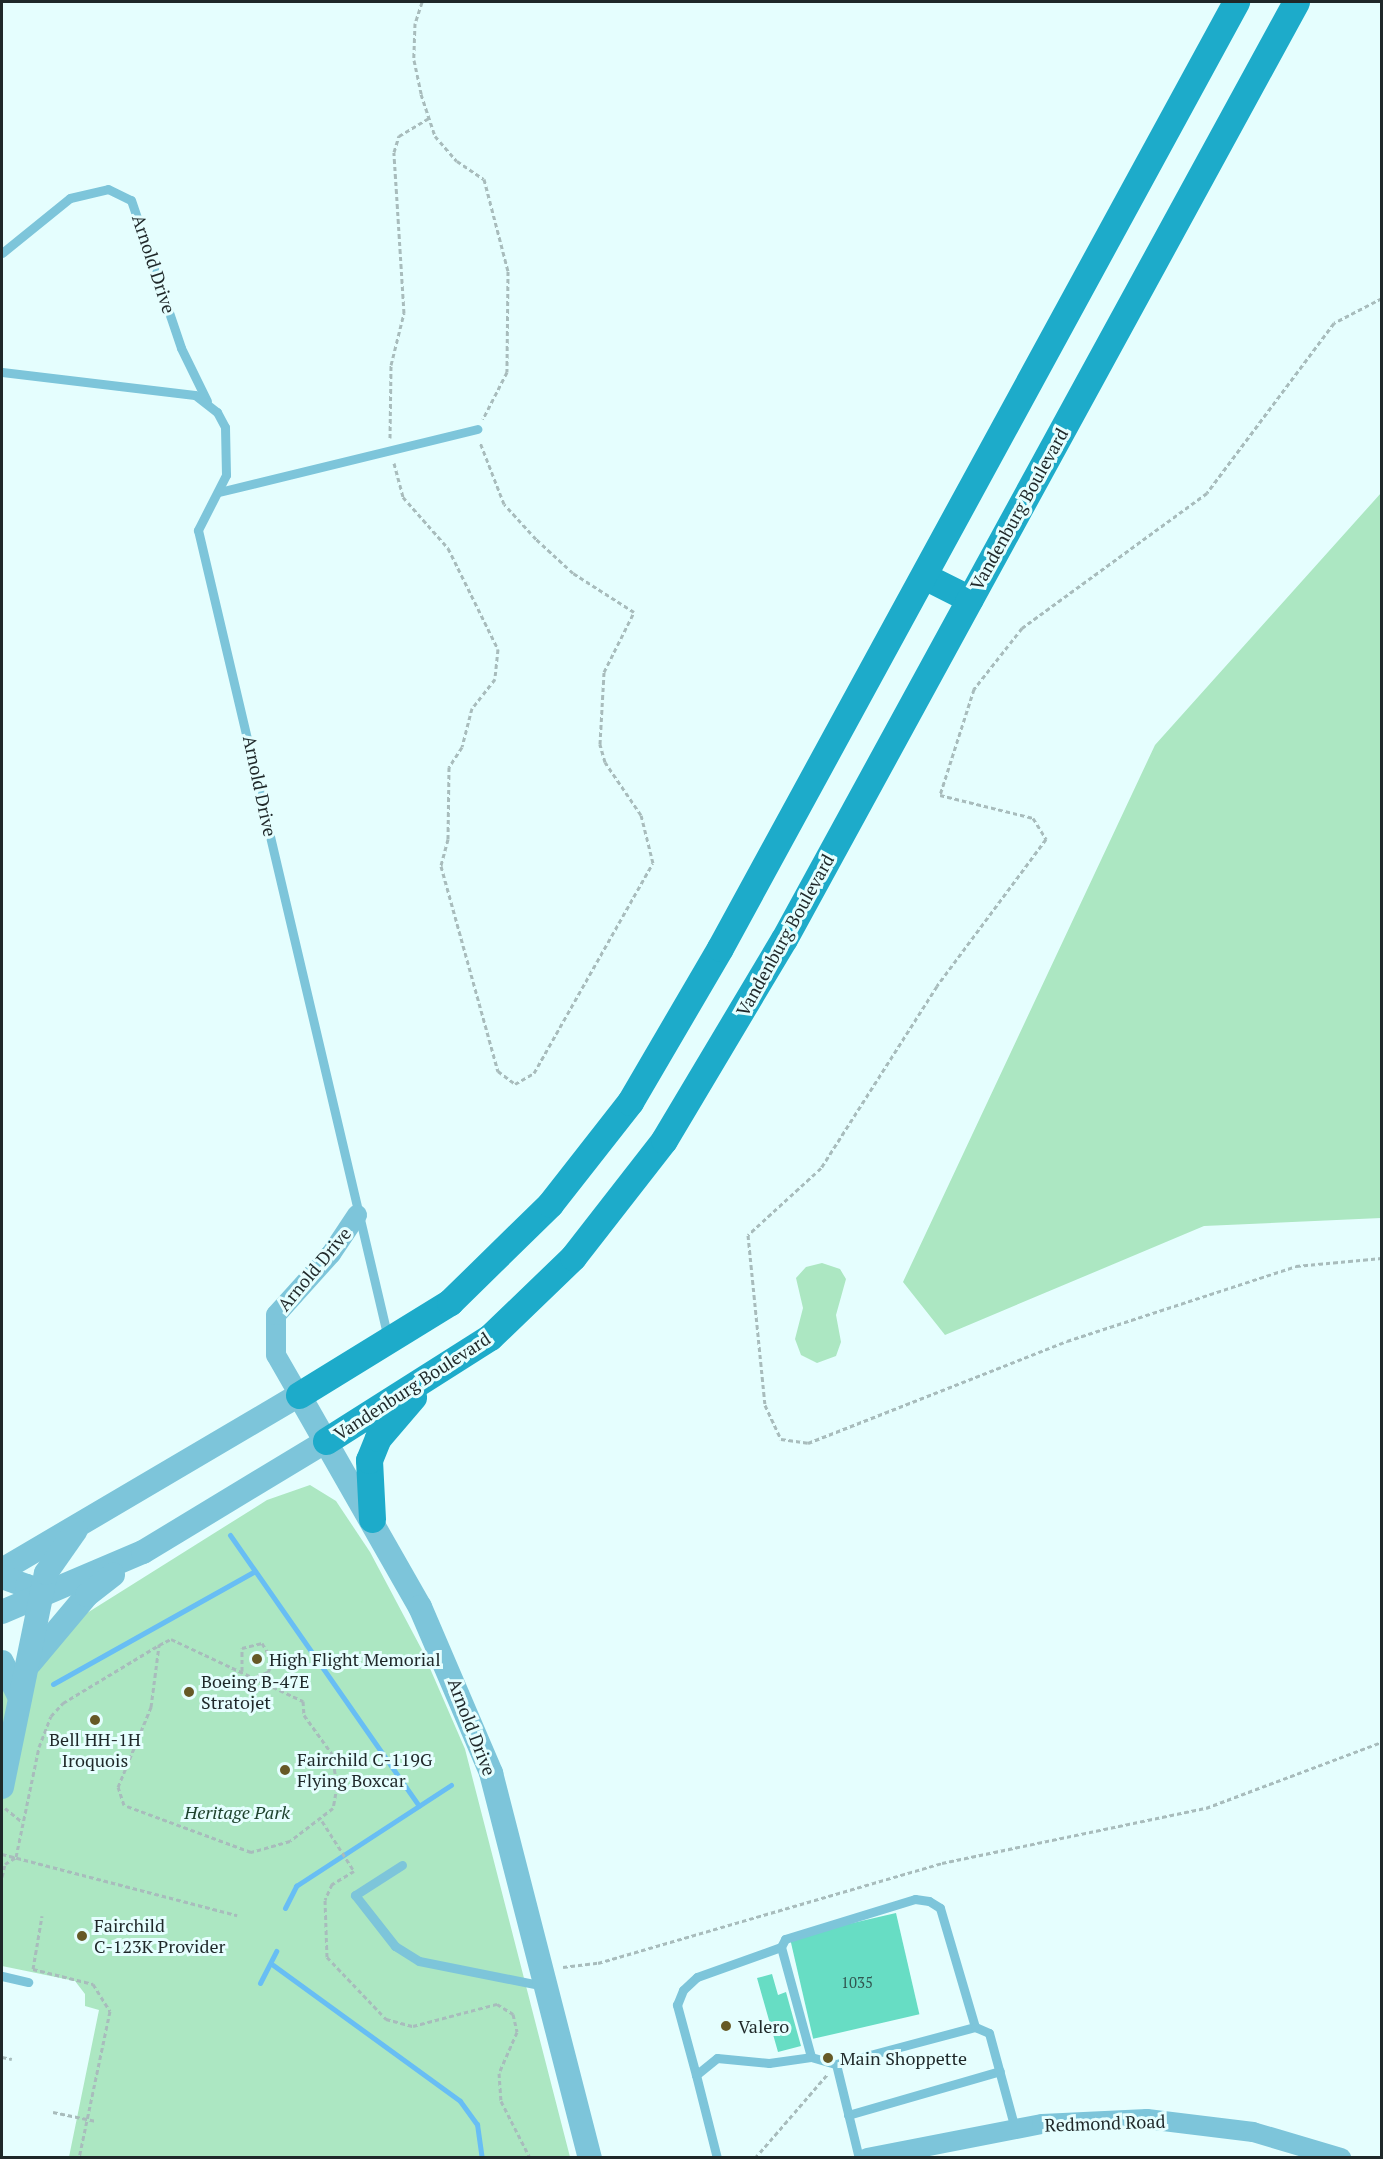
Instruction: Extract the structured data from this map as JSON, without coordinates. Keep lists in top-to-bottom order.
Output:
{
  "streets": {
    "main road": ["Vandenburg Boulevard"],
    "street": ["Arnold Drive", "Redmond Road"]
  },
  "crossings": [
    ["Arnold Drive", "Vandenburg Boulevard"]
  ],
  "parks": ["Heritage Park"],
  "places": [
    "High Flight Memorial",
    "Boeing B-47E Stratojet",
    "Bell HH-1H Iroquois",
    "Fairchild C-119G Flying Boxcar",
    "Fairchild C-123K Provider",
    "Valero",
    "Main Shoppette"
  ],
  "house_numbers": ["1035"]
}
